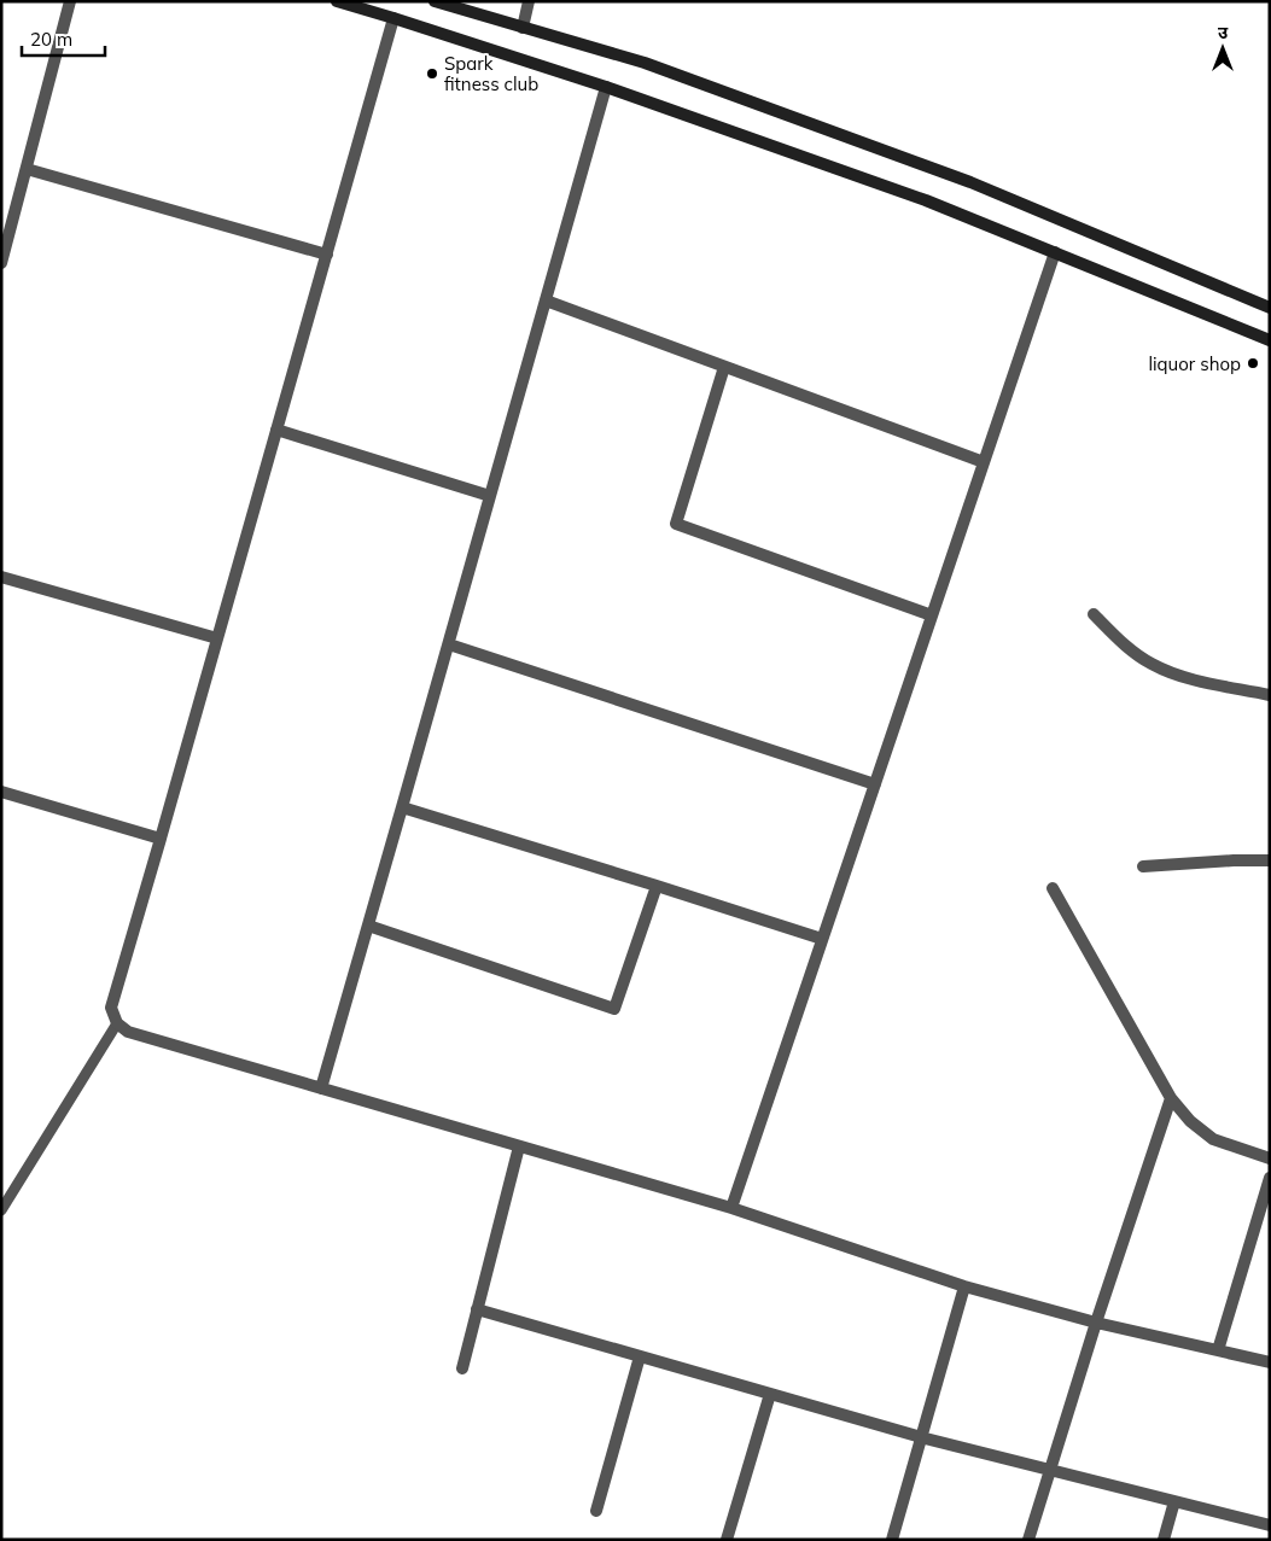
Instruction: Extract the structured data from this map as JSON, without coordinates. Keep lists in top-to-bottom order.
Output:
{
  "places": ["Spark fitness club", "liquor shop"],
  "scale_bar": "20 m",
  "north": "top"
}
